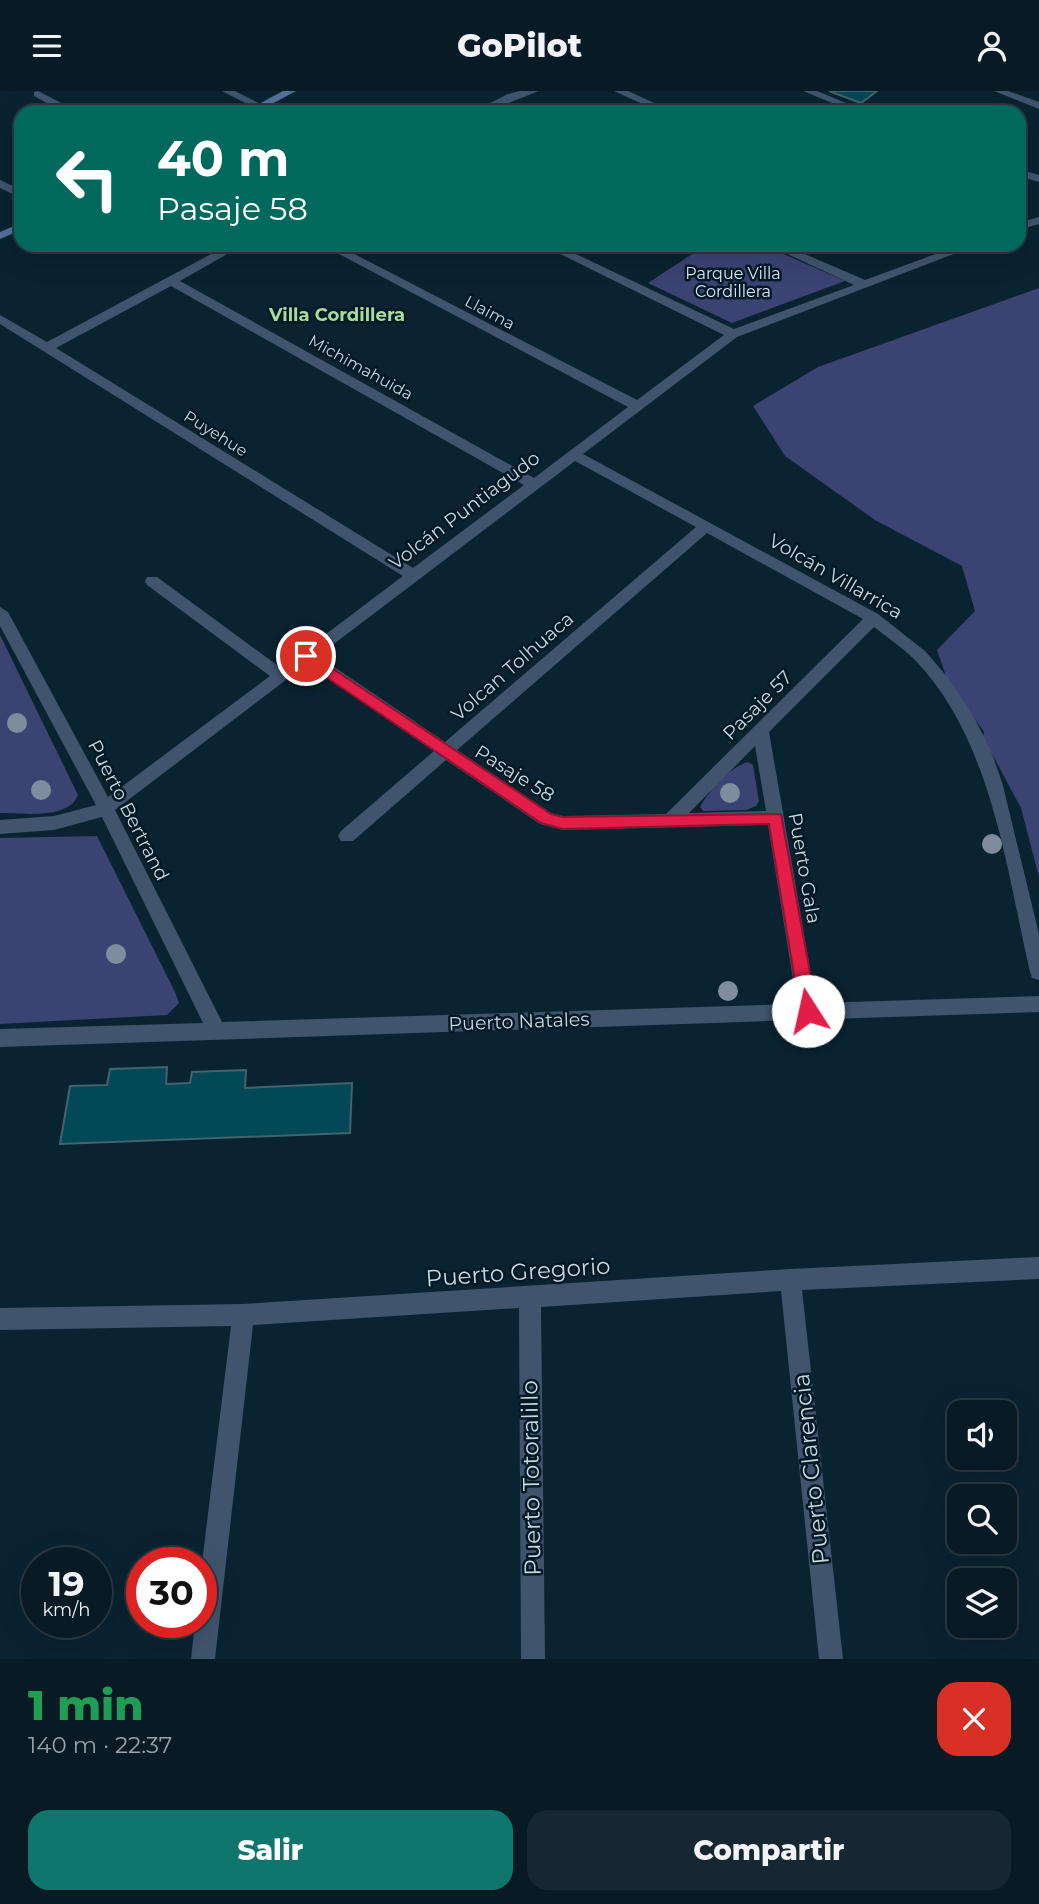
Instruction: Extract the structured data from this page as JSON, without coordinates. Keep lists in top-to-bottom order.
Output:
{
  "streets": {
    "street": [
      "Llaima",
      "Michimahuida",
      "Puyehue",
      "Volcán Puntiagudo",
      "Volcán Villarrica",
      "Volcan Tolhuaca",
      "Pasaje 57",
      "Pasaje 58",
      "Puerto Bertrand",
      "Puerto Gala",
      "Puerto Natales",
      "Puerto Gregorio",
      "Puerto Clarencia",
      "Puerto Totoralillo"
    ]
  },
  "crossings": [
    ["Llaima", "Volcán Puntiagudo"],
    ["Michimahuida", "Volcán Puntiagudo"],
    ["Puyehue", "Volcán Puntiagudo"],
    ["Volcán Puntiagudo", "Volcán Villarrica"],
    ["Volcán Puntiagudo", "Pasaje 58"],
    ["Volcán Puntiagudo", "Puerto Bertrand"],
    ["Volcán Villarrica", "Volcan Tolhuaca"],
    ["Volcán Villarrica", "Pasaje 57"],
    ["Volcan Tolhuaca", "Pasaje 58"],
    ["Pasaje 57", "Pasaje 58"],
    ["Pasaje 57", "Puerto Gala"],
    ["Pasaje 58", "Puerto Gala"],
    ["Puerto Bertrand", "Puerto Natales"],
    ["Puerto Gala", "Puerto Natales"],
    ["Puerto Gregorio", "Puerto Clarencia"],
    ["Puerto Gregorio", "Puerto Totoralillo"]
  ],
  "districts": ["Villa Cordillera"],
  "parks": ["Parque Villa Cordillera"],
  "page": {
    "header": "GoPilot",
    "turn": ["40 m", "Pasaje 58"],
    "speed": "19 km/h",
    "limit": "30",
    "heading": ["1 min", "140 m · 22:37"],
    "buttons": ["Salir", "Compartir"]
  }
}
